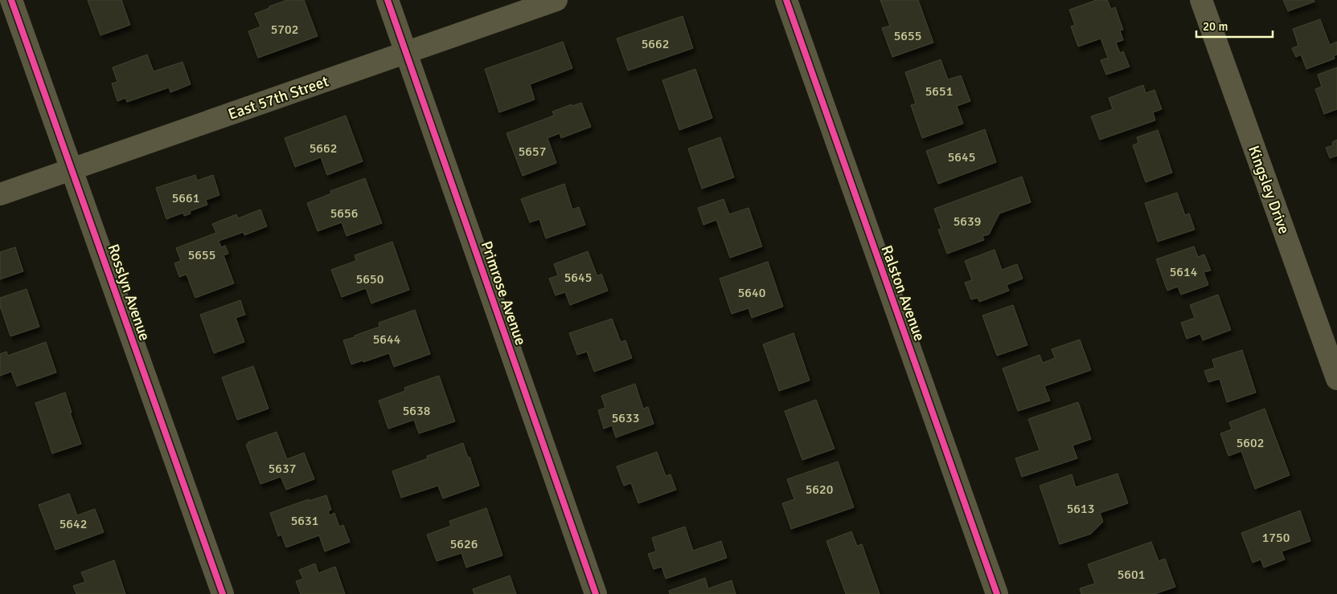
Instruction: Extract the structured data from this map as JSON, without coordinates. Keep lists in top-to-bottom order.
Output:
{
  "streets": {
    "street": [
      "East 57th Street",
      "Kingsley Drive",
      "Rosslyn Avenue",
      "Primrose Avenue",
      "Ralston Avenue"
    ]
  },
  "crossings": [
    ["East 57th Street", "Rosslyn Avenue"],
    ["East 57th Street", "Primrose Avenue"]
  ],
  "house_numbers": [
    "5702",
    "5655",
    "5662",
    "5651",
    "5662",
    "5657",
    "5645",
    "5661",
    "5656",
    "5639",
    "5655",
    "5614",
    "5645",
    "5650",
    "5640",
    "5644",
    "5638",
    "5633",
    "5602",
    "5637",
    "5620",
    "5613",
    "5631",
    "5642",
    "1750",
    "5626",
    "5601"
  ],
  "scale_bar": "20 m"
}
